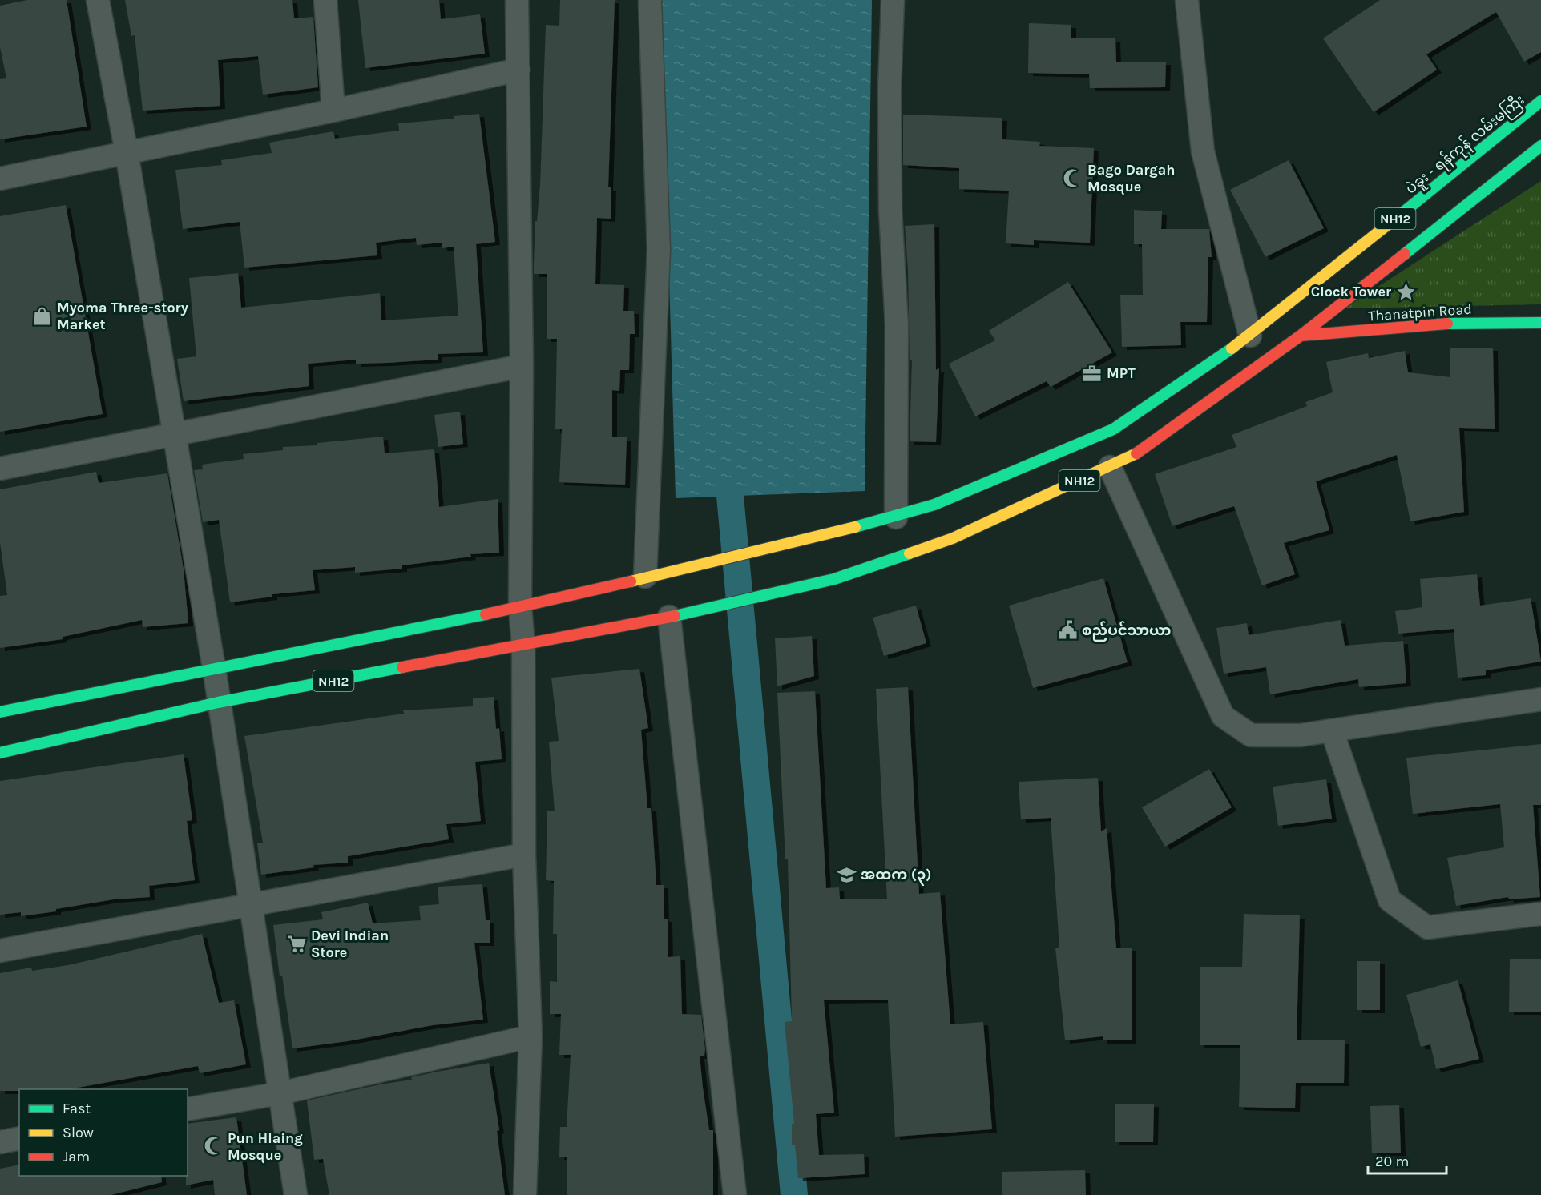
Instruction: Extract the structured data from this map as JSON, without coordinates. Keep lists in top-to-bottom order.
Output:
{
  "streets": {
    "main road": ["ပဲခူး - ရန်ကုန် လမ်းမကြီး", "NH12", "Thanatpin Road"]
  },
  "crossings": [
    ["ပဲခူး - ရန်ကုန် လမ်းမကြီး", "NH12"],
    ["NH12", "Thanatpin Road"]
  ],
  "places": {
    "mosque": ["Bago Dargah Mosque", "Pun Hlaing Mosque"],
    "place": ["Clock Tower"],
    "shop": ["Myoma Three-story Market"],
    "office": ["MPT"],
    "public building": ["စည်ပင်သာယာ"],
    "school or university": ["အထက (၃)"],
    "supermarket": ["Devi Indian Store"]
  },
  "legend": ["Fast", "Slow", "Jam"],
  "scale_bar": "20 m"
}
